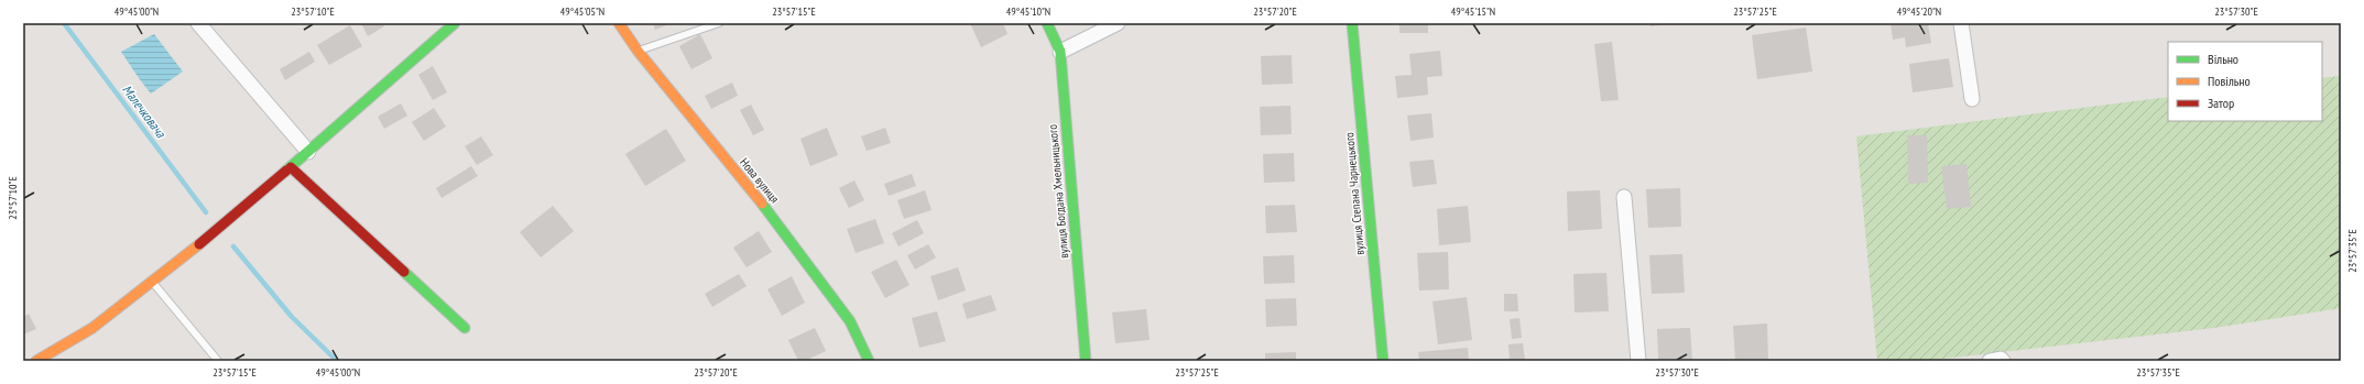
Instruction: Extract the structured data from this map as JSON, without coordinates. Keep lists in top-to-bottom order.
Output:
{
  "streets": {
    "street": ["Нова вулиця", "вулиця Богдана Хмельницького", "вулиця Степана Чарнецького"]
  },
  "water": ["Малечковача"],
  "legend": ["Вільно", "Повільно", "Затор"],
  "coordinates": [
    "49°45'00\"N",
    "23°57'10\"E",
    "49°45'05\"N",
    "23°57'15\"E",
    "49°45'10\"N",
    "23°57'20\"E",
    "49°45'15\"N",
    "23°57'25\"E",
    "49°45'20\"N",
    "23°57'30\"E",
    "23°57'35\"E"
  ]
}
